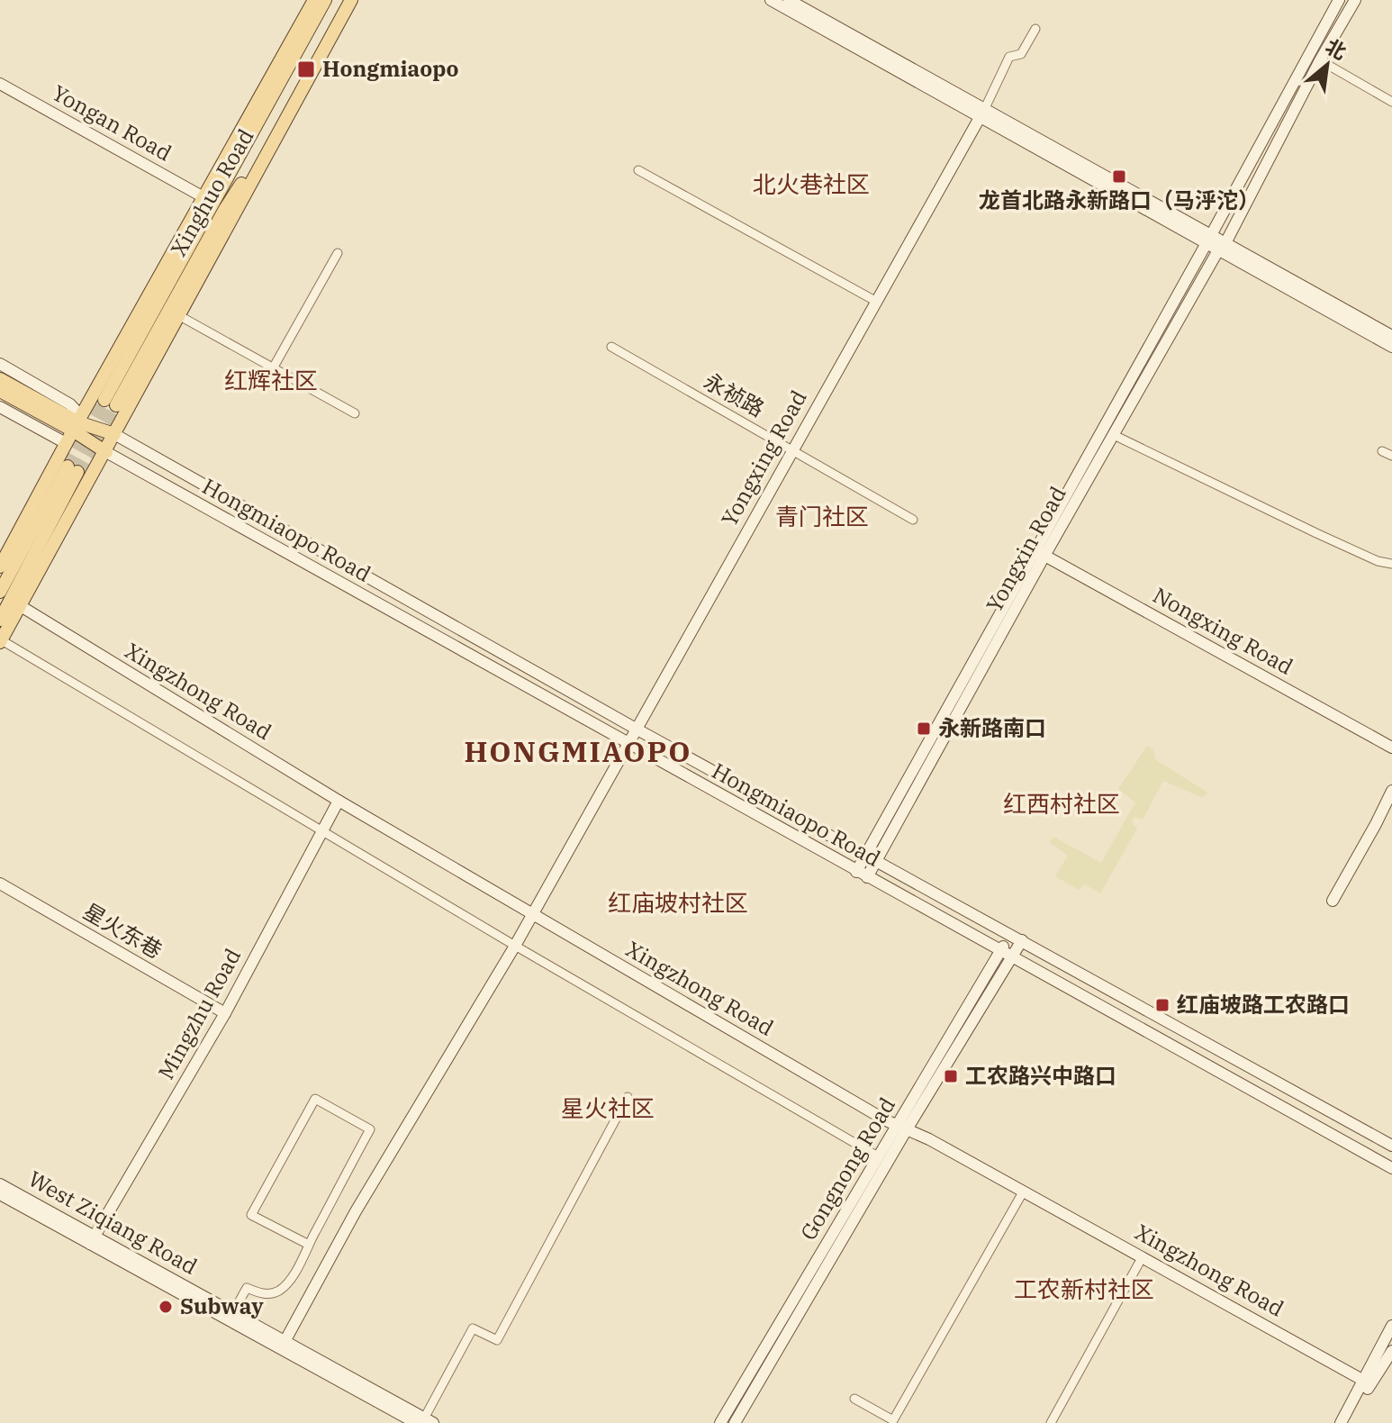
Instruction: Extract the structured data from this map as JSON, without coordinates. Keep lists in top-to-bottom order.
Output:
{
  "streets": {
    "main road": [
      "Yongan Road",
      "Xinghuo Road",
      "Yongxing Road",
      "Hongmiaopo Road",
      "Yongxin Road",
      "Nongxing Road",
      "Xingzhong Road",
      "星火东巷",
      "Mingzhu Road",
      "Gongnong Road",
      "West Ziqiang Road"
    ],
    "street": ["永祯路"]
  },
  "crossings": [
    ["永祯路", "Yongxing Road"],
    ["Yongxing Road", "Hongmiaopo Road"],
    ["Yongxing Road", "Xingzhong Road"],
    ["Yongxing Road", "West Ziqiang Road"],
    ["Hongmiaopo Road", "Yongxin Road"],
    ["Hongmiaopo Road", "Gongnong Road"],
    ["Yongxin Road", "Nongxing Road"],
    ["Xingzhong Road", "Mingzhu Road"],
    ["Xingzhong Road", "Gongnong Road"],
    ["星火东巷", "Mingzhu Road"],
    ["Mingzhu Road", "West Ziqiang Road"]
  ],
  "districts": [
    "北火巷社区",
    "红辉社区",
    "青门社区",
    "HONGMIAOPO",
    "红西村社区",
    "红庙坡村社区",
    "星火社区",
    "工农新村社区"
  ],
  "places": {
    "transit": [
      "Hongmiaopo",
      "龙首北路永新路口（马泘沱）",
      "永新路南口",
      "红庙坡路工农路口",
      "工农路兴中路口"
    ],
    "other": ["Subway"]
  },
  "north": "top right"
}
